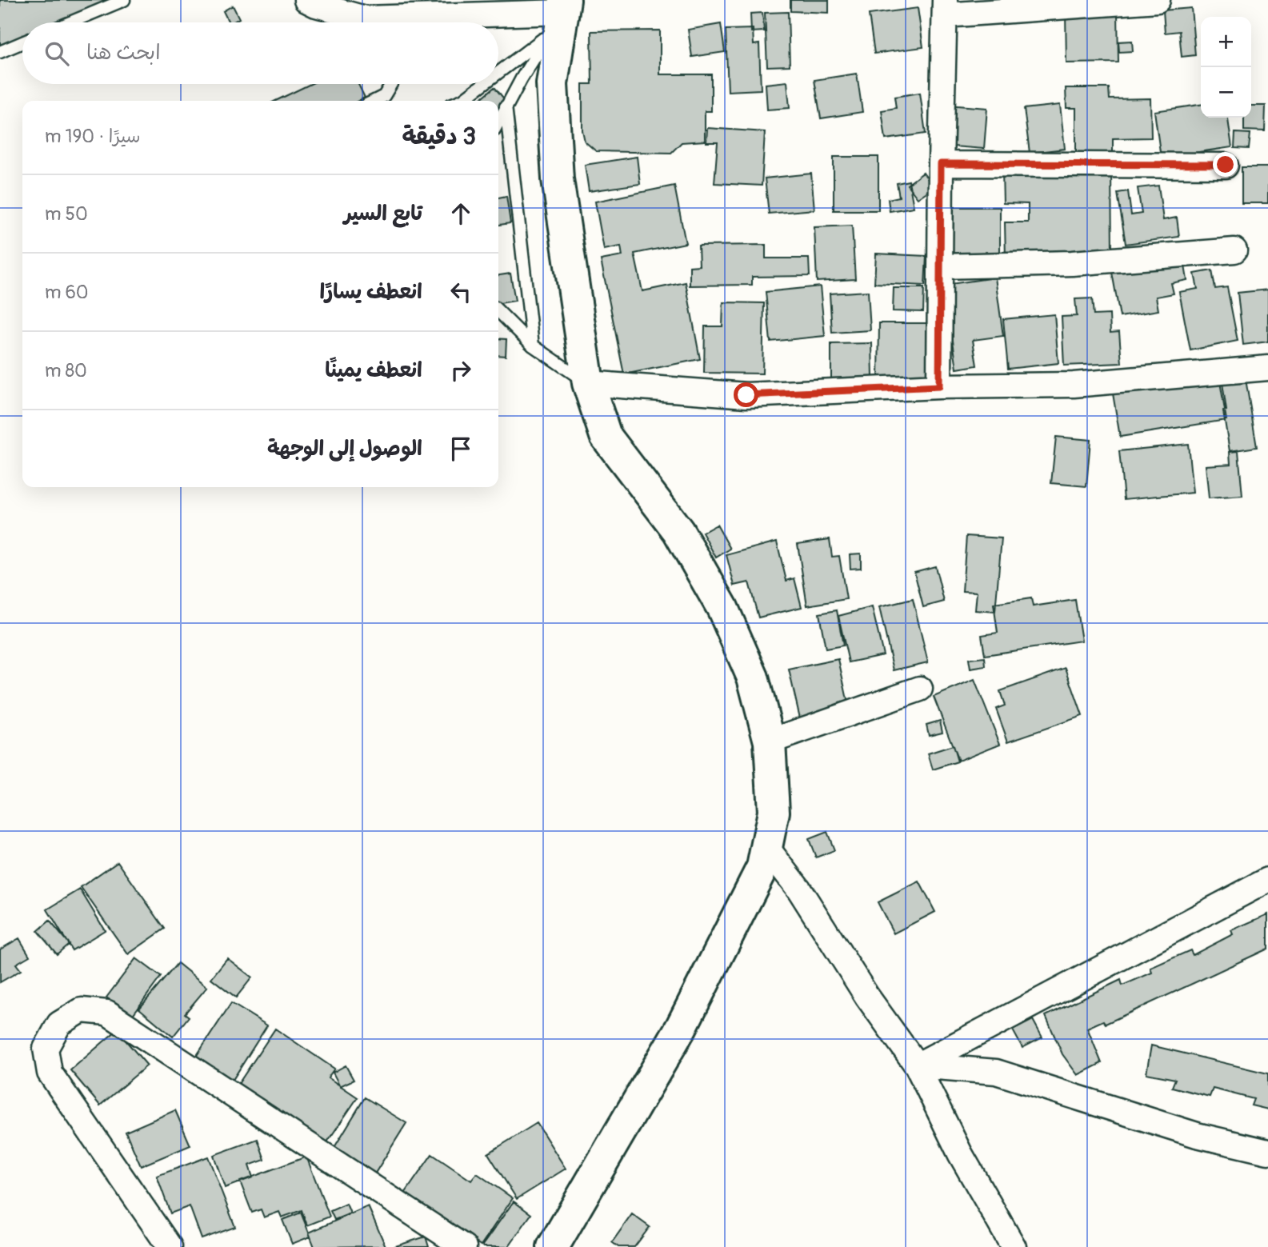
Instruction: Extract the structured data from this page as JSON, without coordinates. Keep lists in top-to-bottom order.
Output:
{
  "page": {
    "map_buttons": ["+", "−"],
    "search": "ابحث هنا",
    "heading": ["3 دقيقة", "سيرًا · 190 m"],
    "list": [
      ["تابع السير", "50 m"],
      ["انعطف يسارًا", "60 m"],
      ["انعطف يمينًا", "80 m"],
      "الوصول إلى الوجهة"
    ]
  }
}
